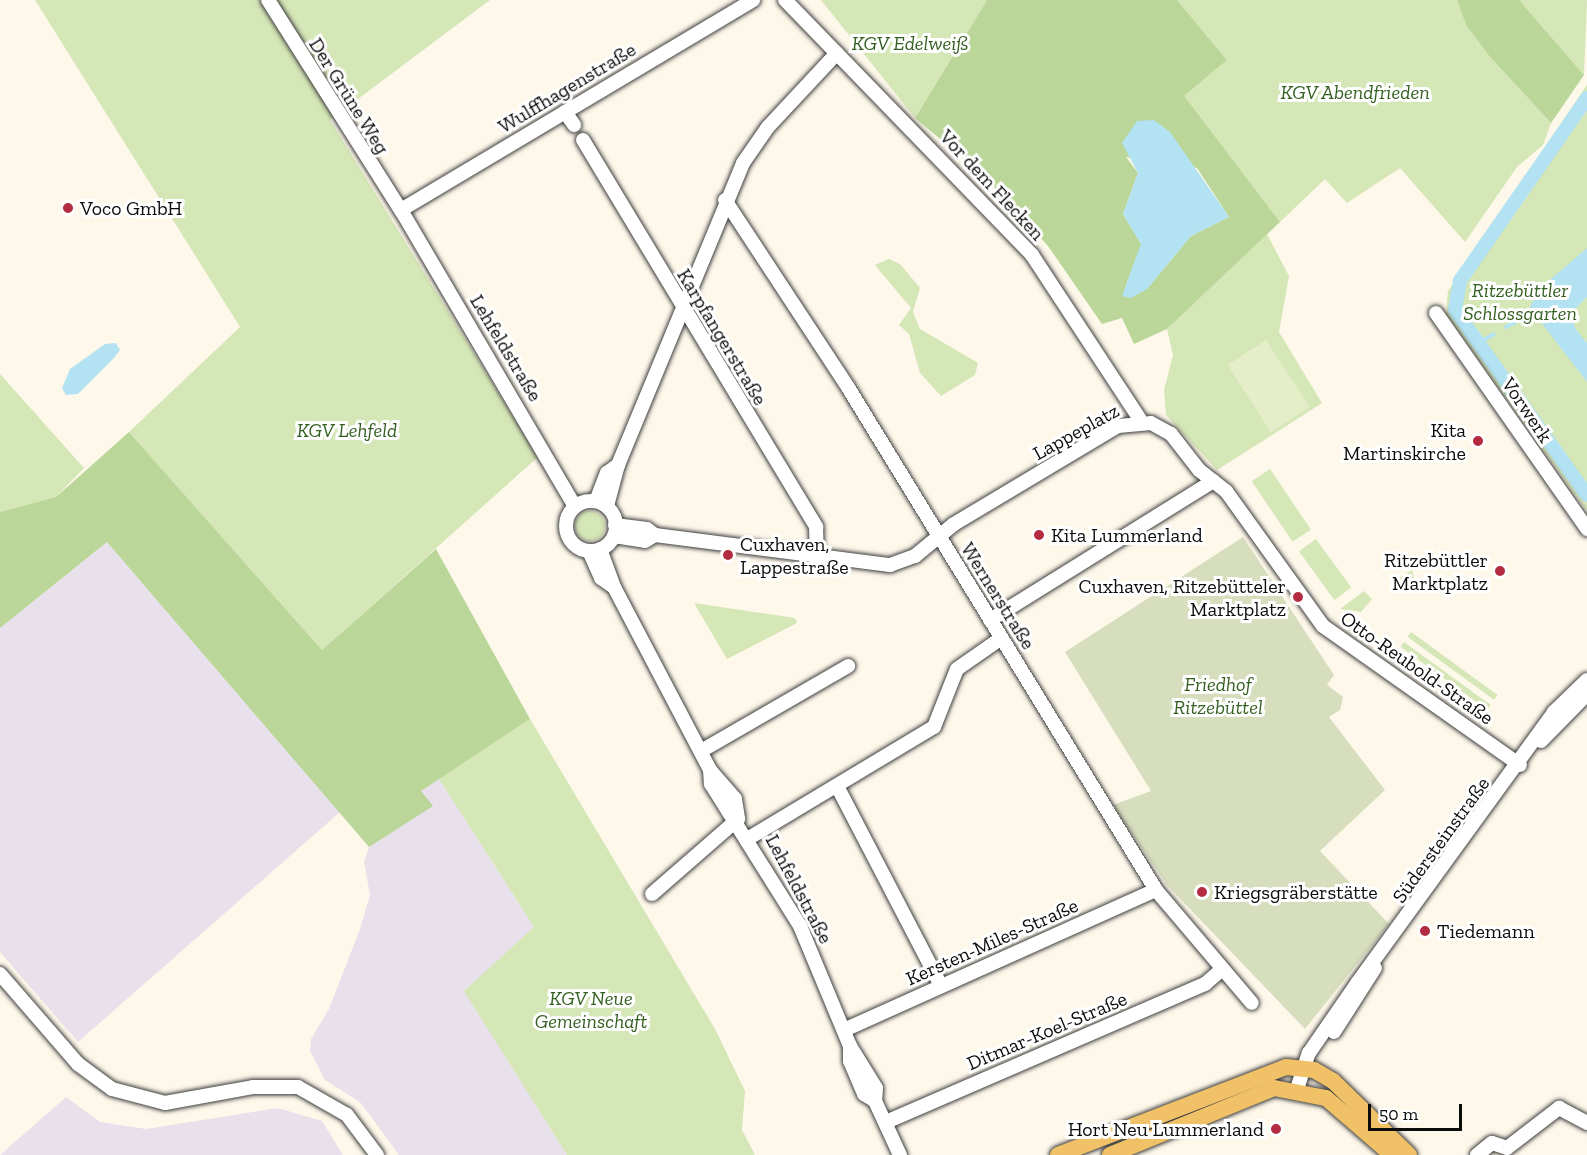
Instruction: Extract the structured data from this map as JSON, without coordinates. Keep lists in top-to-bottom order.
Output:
{
  "streets": {
    "street": [
      "Wulffhagenstraße",
      "Der Grüne Weg",
      "Vor dem Flecken",
      "Karpfangerstraße",
      "Lehfeldstraße",
      "Vorwerk",
      "Lappeplatz",
      "Wernerstraße",
      "Otto-Reubold-Straße",
      "Südersteinstraße",
      "Kersten-Miles-Straße",
      "Ditmar-Koel-Straße"
    ]
  },
  "crossings": [
    ["Wulffhagenstraße", "Der Grüne Weg"],
    ["Wulffhagenstraße", "Lehfeldstraße"],
    ["Der Grüne Weg", "Lehfeldstraße"],
    ["Vor dem Flecken", "Lappeplatz"],
    ["Karpfangerstraße", "Lappeplatz"],
    ["Lehfeldstraße", "Lappeplatz"],
    ["Lehfeldstraße", "Kersten-Miles-Straße"],
    ["Lehfeldstraße", "Ditmar-Koel-Straße"],
    ["Lappeplatz", "Wernerstraße"],
    ["Lappeplatz", "Otto-Reubold-Straße"],
    ["Wernerstraße", "Kersten-Miles-Straße"],
    ["Wernerstraße", "Ditmar-Koel-Straße"],
    ["Otto-Reubold-Straße", "Südersteinstraße"]
  ],
  "parks": [
    "KGV Edelweiß",
    "KGV Abendfrieden",
    "Ritzebüttler Schlossgarten",
    "KGV Lehfeld",
    "Friedhof Ritzebüttel",
    "KGV Neue Gemeinschaft"
  ],
  "places": [
    "Voco GmbH",
    "Kita Martinskirche",
    "Kita Lummerland",
    "Cuxhaven, Lappestraße",
    "Ritzebüttler Marktplatz",
    "Cuxhaven, Ritzebütteler Marktplatz",
    "Kriegsgräberstätte",
    "Tiedemann",
    "Hort Neu Lummerland"
  ],
  "scale_bar": "50 m"
}
